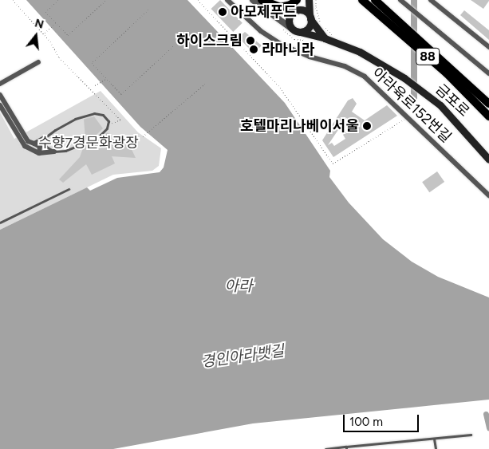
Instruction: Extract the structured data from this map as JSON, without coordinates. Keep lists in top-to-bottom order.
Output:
{
  "streets": {
    "highway": ["88"],
    "main road": ["금포로"],
    "street": ["아라육로152번길"]
  },
  "water": ["아라", "경인아라뱃길"],
  "parks": ["수향7경문화광장"],
  "places": [
    "아모제푸드",
    "하이스크림",
    "라마니라",
    "호텔마리나베이서울"
  ],
  "scale_bar": "100 m",
  "north": "top"
}
